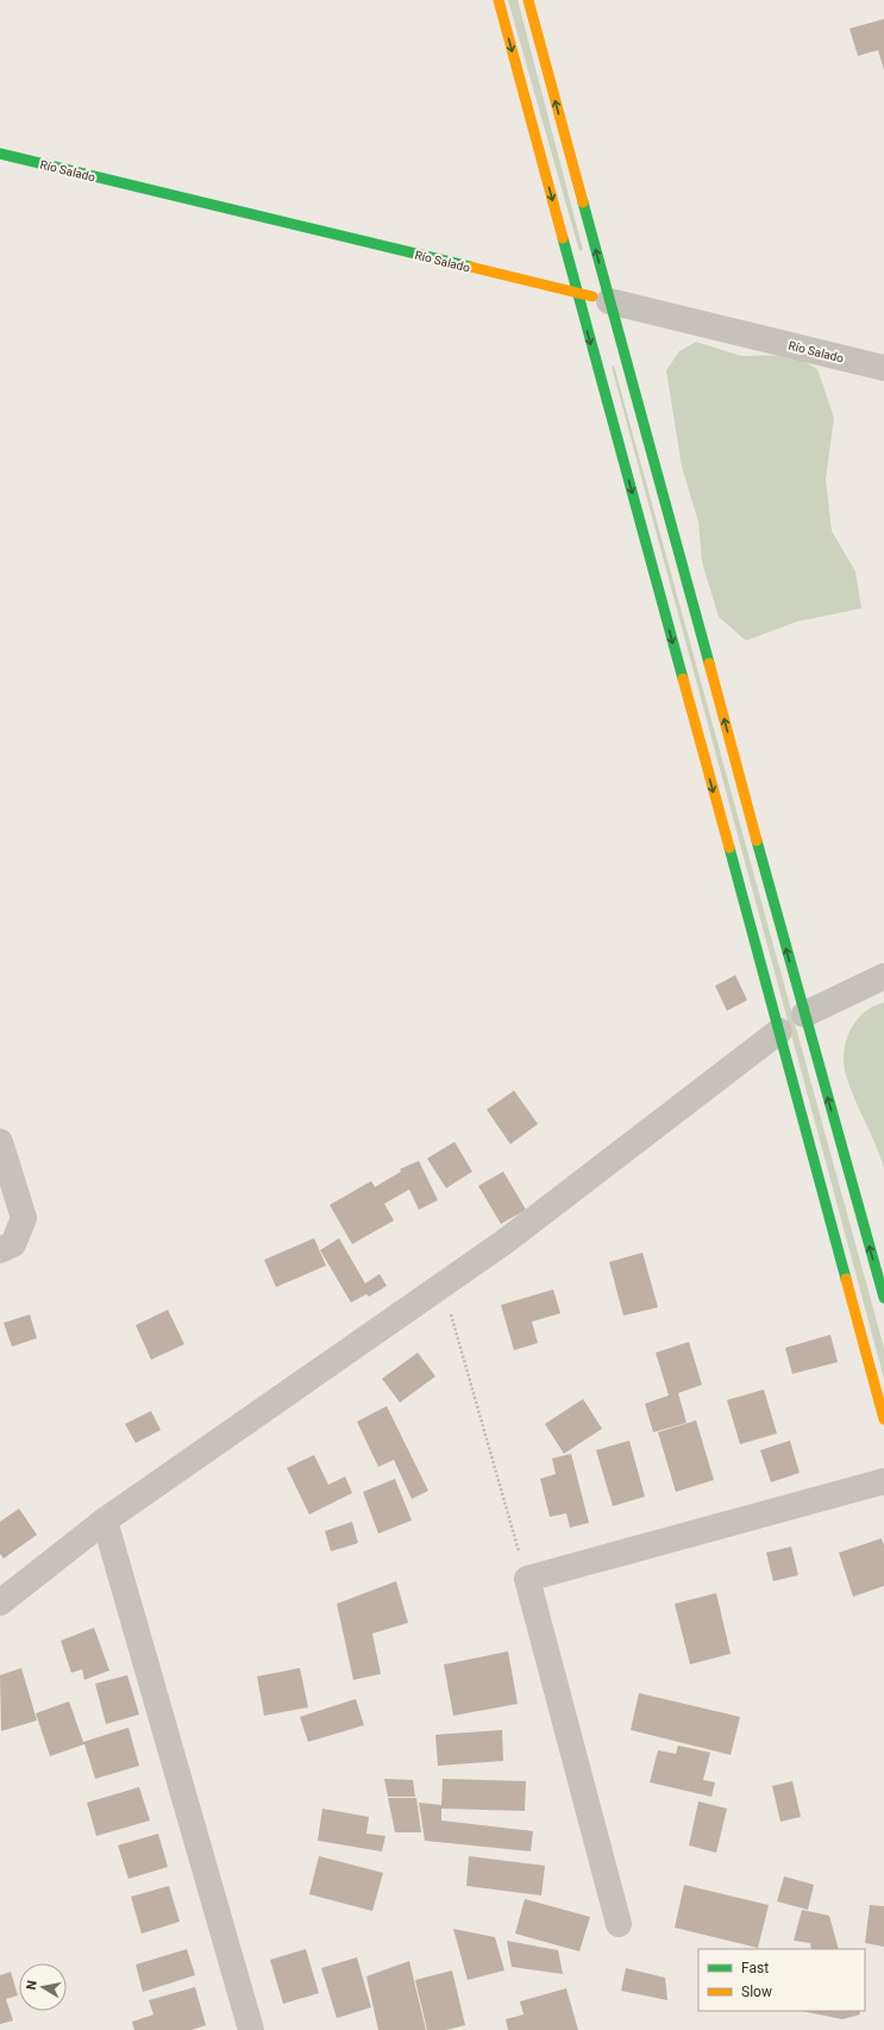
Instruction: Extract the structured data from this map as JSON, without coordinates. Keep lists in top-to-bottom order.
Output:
{
  "streets": {
    "main road": ["Río Salado"]
  },
  "legend": ["Fast", "Slow"],
  "north": "left"
}
